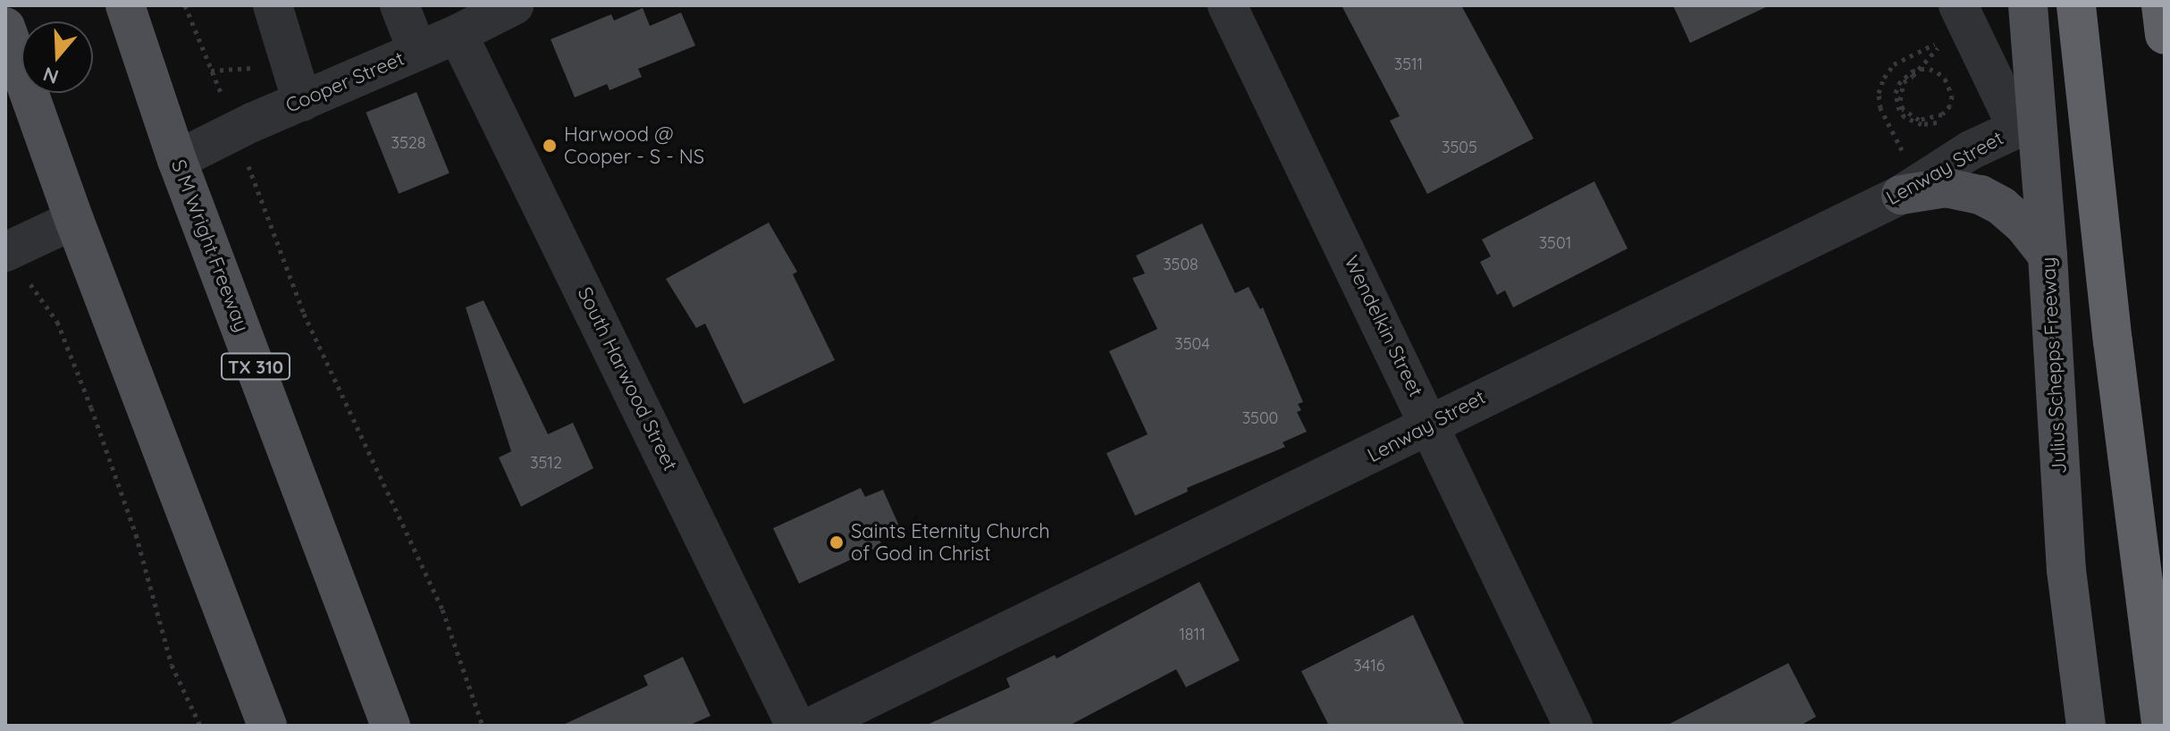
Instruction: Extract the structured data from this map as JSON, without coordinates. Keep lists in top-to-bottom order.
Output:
{
  "streets": {
    "main road": ["S M Wright Freeway", "Julius Schepps Freeway", "TX 310"],
    "street": [
      "Cooper Street",
      "Lenway Street",
      "Wendelkin Street",
      "South Harwood Street"
    ]
  },
  "crossings": [
    ["Cooper Street", "S M Wright Freeway"],
    ["Cooper Street", "South Harwood Street"],
    ["Lenway Street", "Wendelkin Street"],
    ["Lenway Street", "Julius Schepps Freeway"]
  ],
  "places": ["Harwood @ Cooper - S - NS", "Saints Eternity Church of God in Christ"],
  "house_numbers": [
    "3511",
    "3528",
    "3505",
    "3501",
    "3508",
    "3504",
    "3500",
    "3512",
    "1811",
    "3416"
  ],
  "north": "bottom"
}
